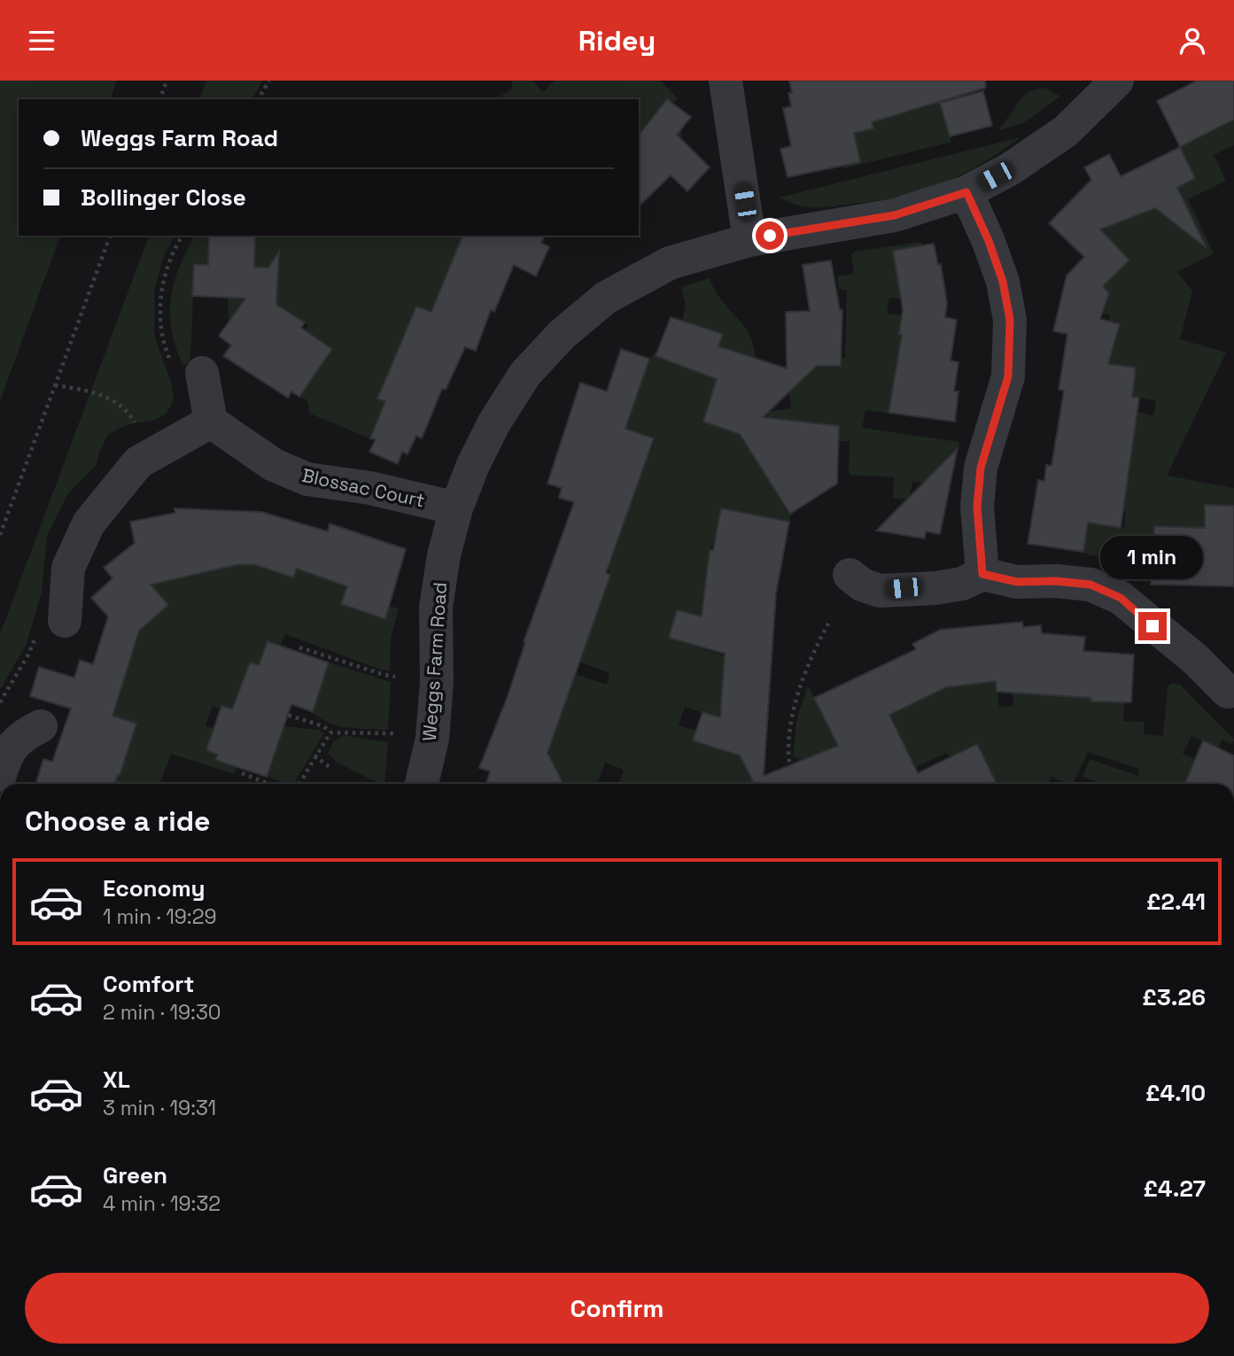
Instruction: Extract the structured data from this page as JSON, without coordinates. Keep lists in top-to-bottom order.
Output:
{
  "streets": {
    "street": ["Blossac Court", "Weggs Farm Road"]
  },
  "crossings": [
    ["Blossac Court", "Weggs Farm Road"]
  ],
  "page": {
    "header": "Ridey",
    "banner": ["Weggs Farm Road", "Bollinger Close"],
    "bubble": "1 min",
    "heading": "Choose a ride",
    "list": [
      {
        "name": "Economy",
        "note": "1 min · 19:29",
        "value": "£2.41"
      },
      {
        "name": "Comfort",
        "note": "2 min · 19:30",
        "value": "£3.26"
      },
      {
        "name": "XL",
        "note": "3 min · 19:31",
        "value": "£4.10"
      },
      {
        "name": "Green",
        "note": "4 min · 19:32",
        "value": "£4.27"
      }
    ],
    "buttons": "Confirm"
  }
}
